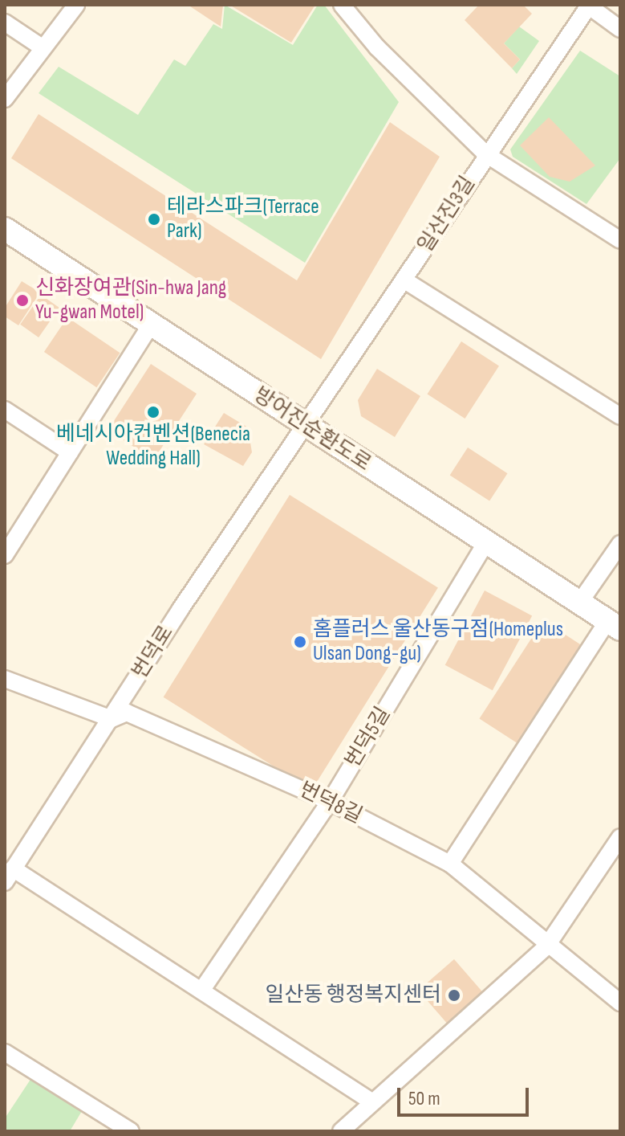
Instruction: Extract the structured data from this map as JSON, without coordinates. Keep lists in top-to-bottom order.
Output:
{
  "streets": {
    "main road": ["방어진순환도로"],
    "street": [
      "일산진3길",
      "번덕로",
      "번덕5길",
      "번덕8길"
    ]
  },
  "crossings": [
    ["일산진3길", "방어진순환도로"],
    ["일산진3길", "번덕로"],
    ["방어진순환도로", "번덕로"],
    ["방어진순환도로", "번덕5길"],
    ["번덕로", "번덕8길"],
    ["번덕5길", "번덕8길"]
  ],
  "places": [
    "테라스파크(Terrace Park)",
    "신화장여관(Sin-hwa Jang Yu-gwan Motel)",
    "베네시아컨벤션(Benecia Wedding Hall)",
    "홈플러스 울산동구점(Homeplus Ulsan Dong-gu)",
    "일산동 행정복지센터"
  ],
  "scale_bar": "50 m"
}
